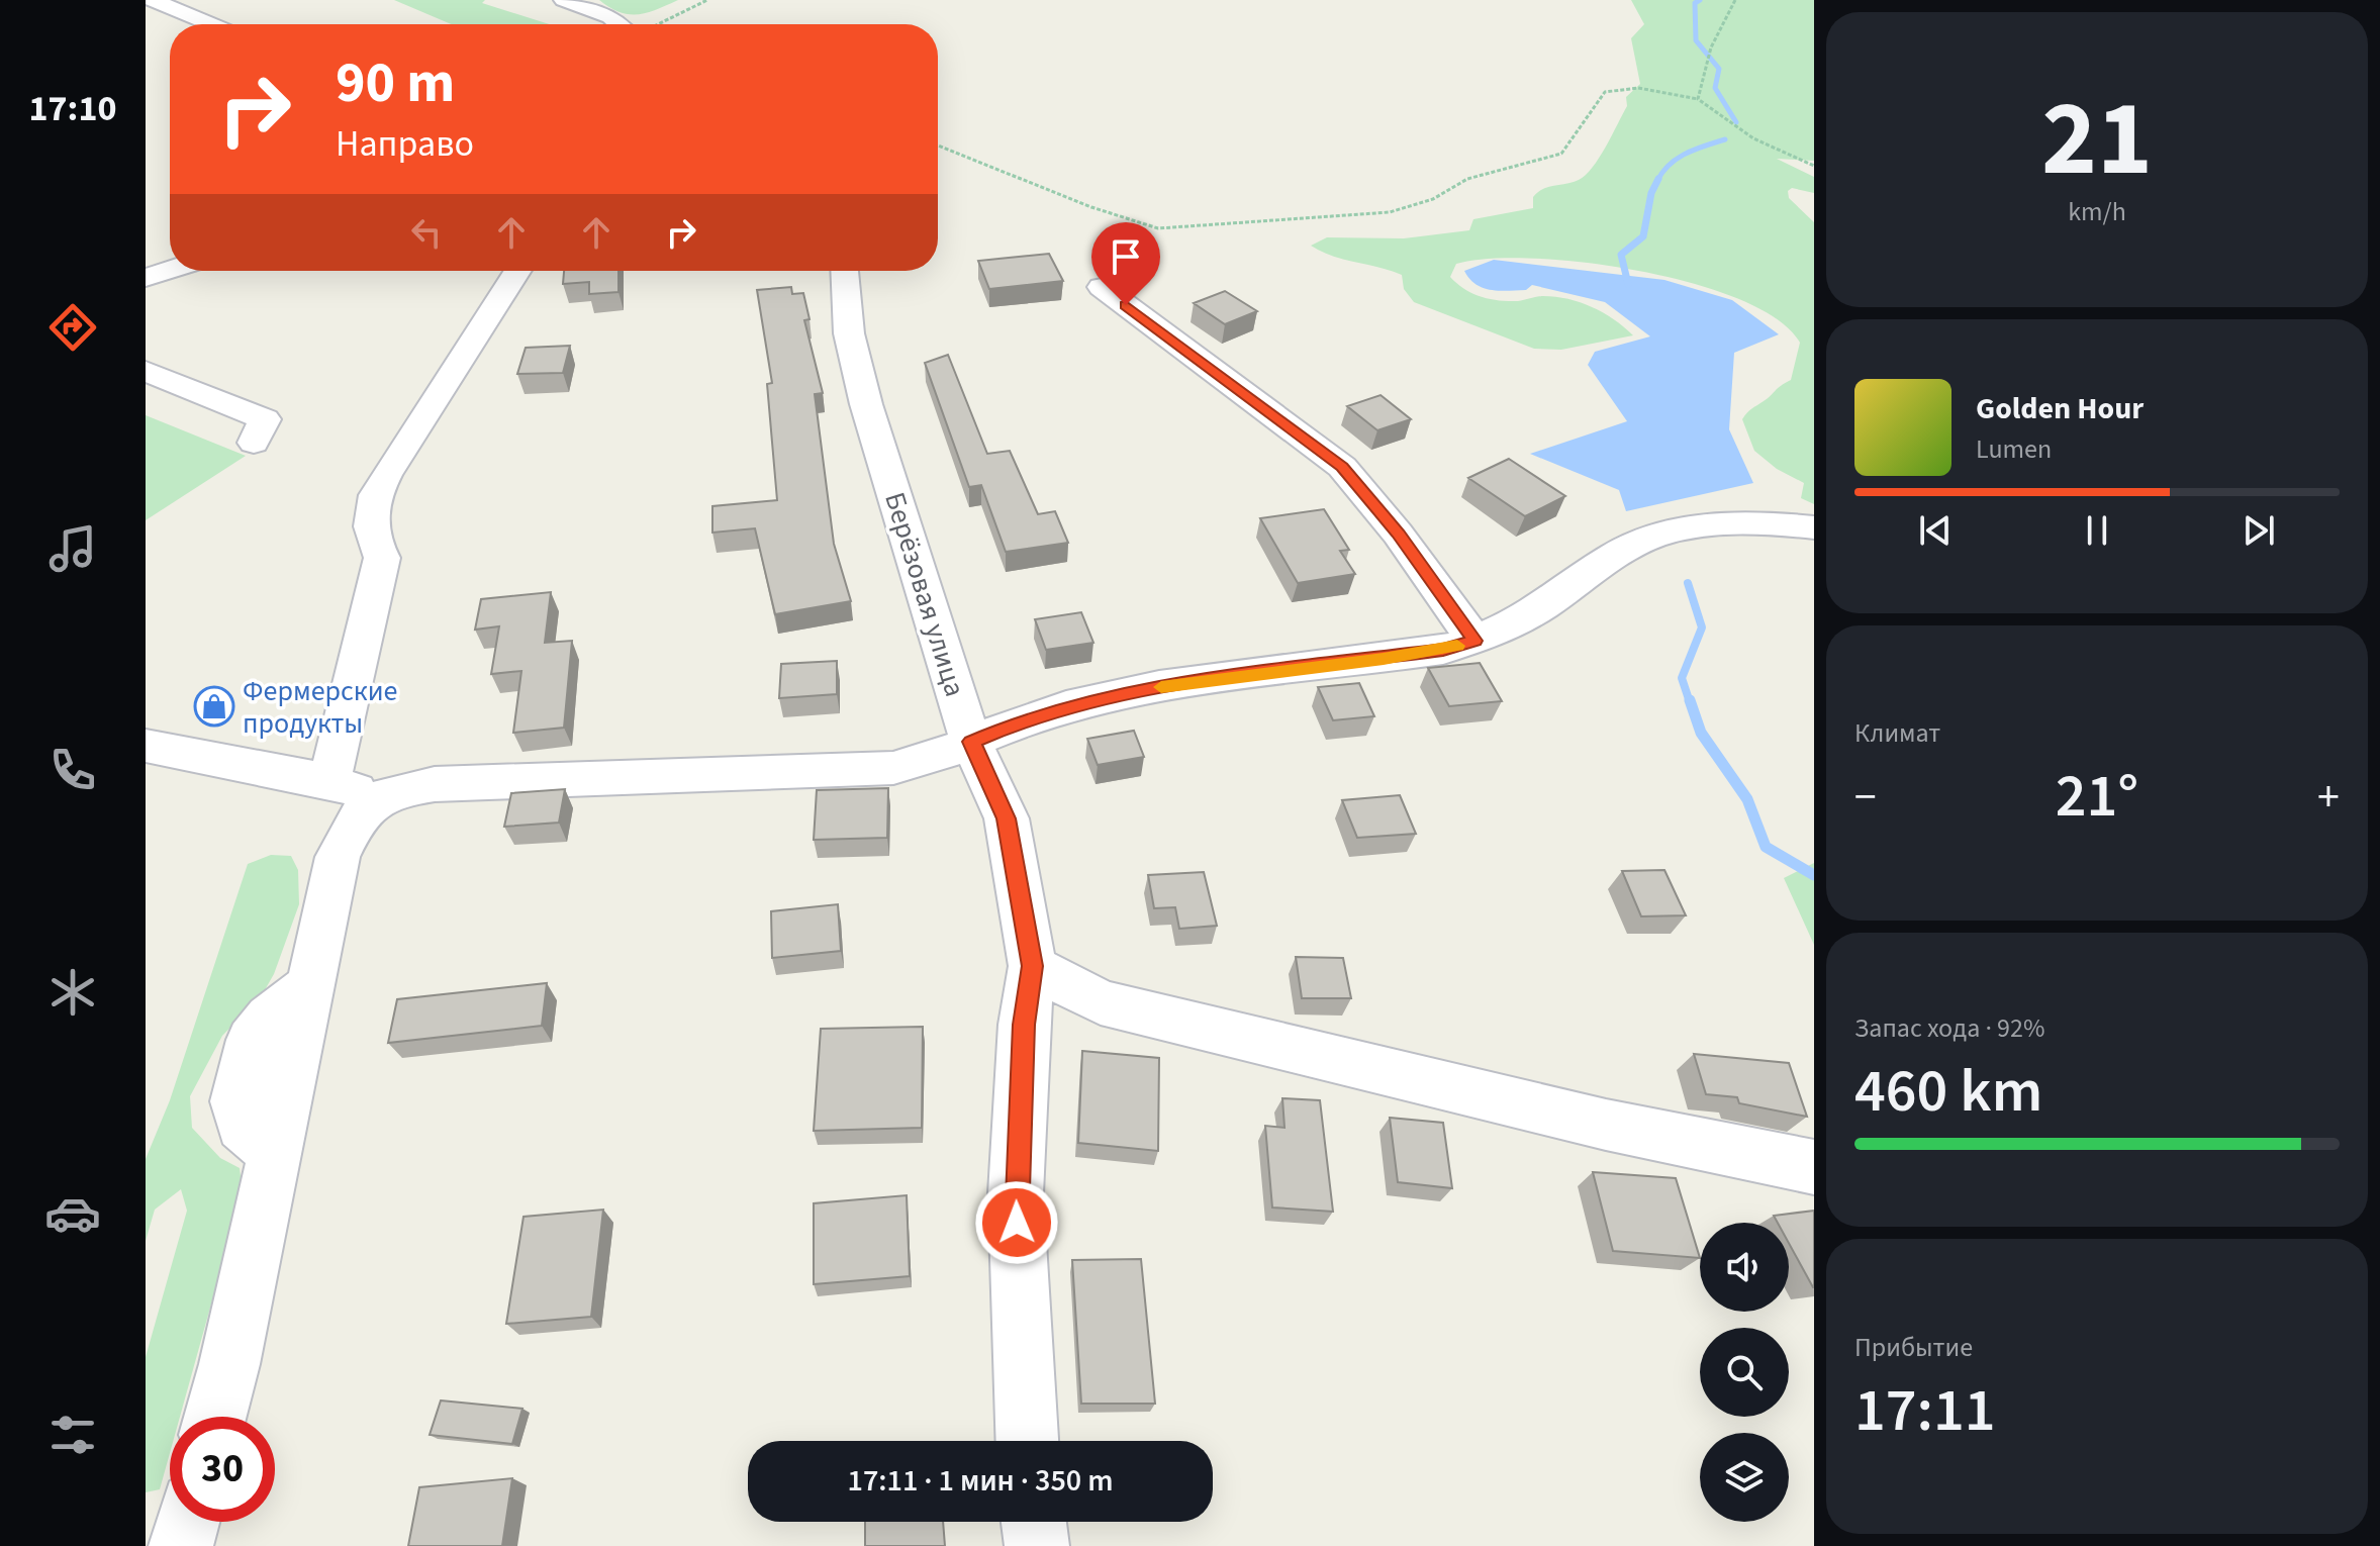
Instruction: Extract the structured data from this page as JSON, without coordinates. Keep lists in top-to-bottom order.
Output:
{
  "streets": {
    "street": ["Берёзовая улица"]
  },
  "places": {
    "shop": ["Фермерские продукты"]
  },
  "page": {
    "tabs": "17:10",
    "tile": [
      ["21", "km/h"],
      "Климат",
      ["Запас хода · 92%", "460 km"],
      ["Прибытие", "17:11"]
    ],
    "turn": ["90 m", "Направо"],
    "song": ["Golden Hour", "Lumen"],
    "heat": ["−", "21°", "+"],
    "limit": "30",
    "trip": "17:11 · 1 мин · 350 m"
  }
}
